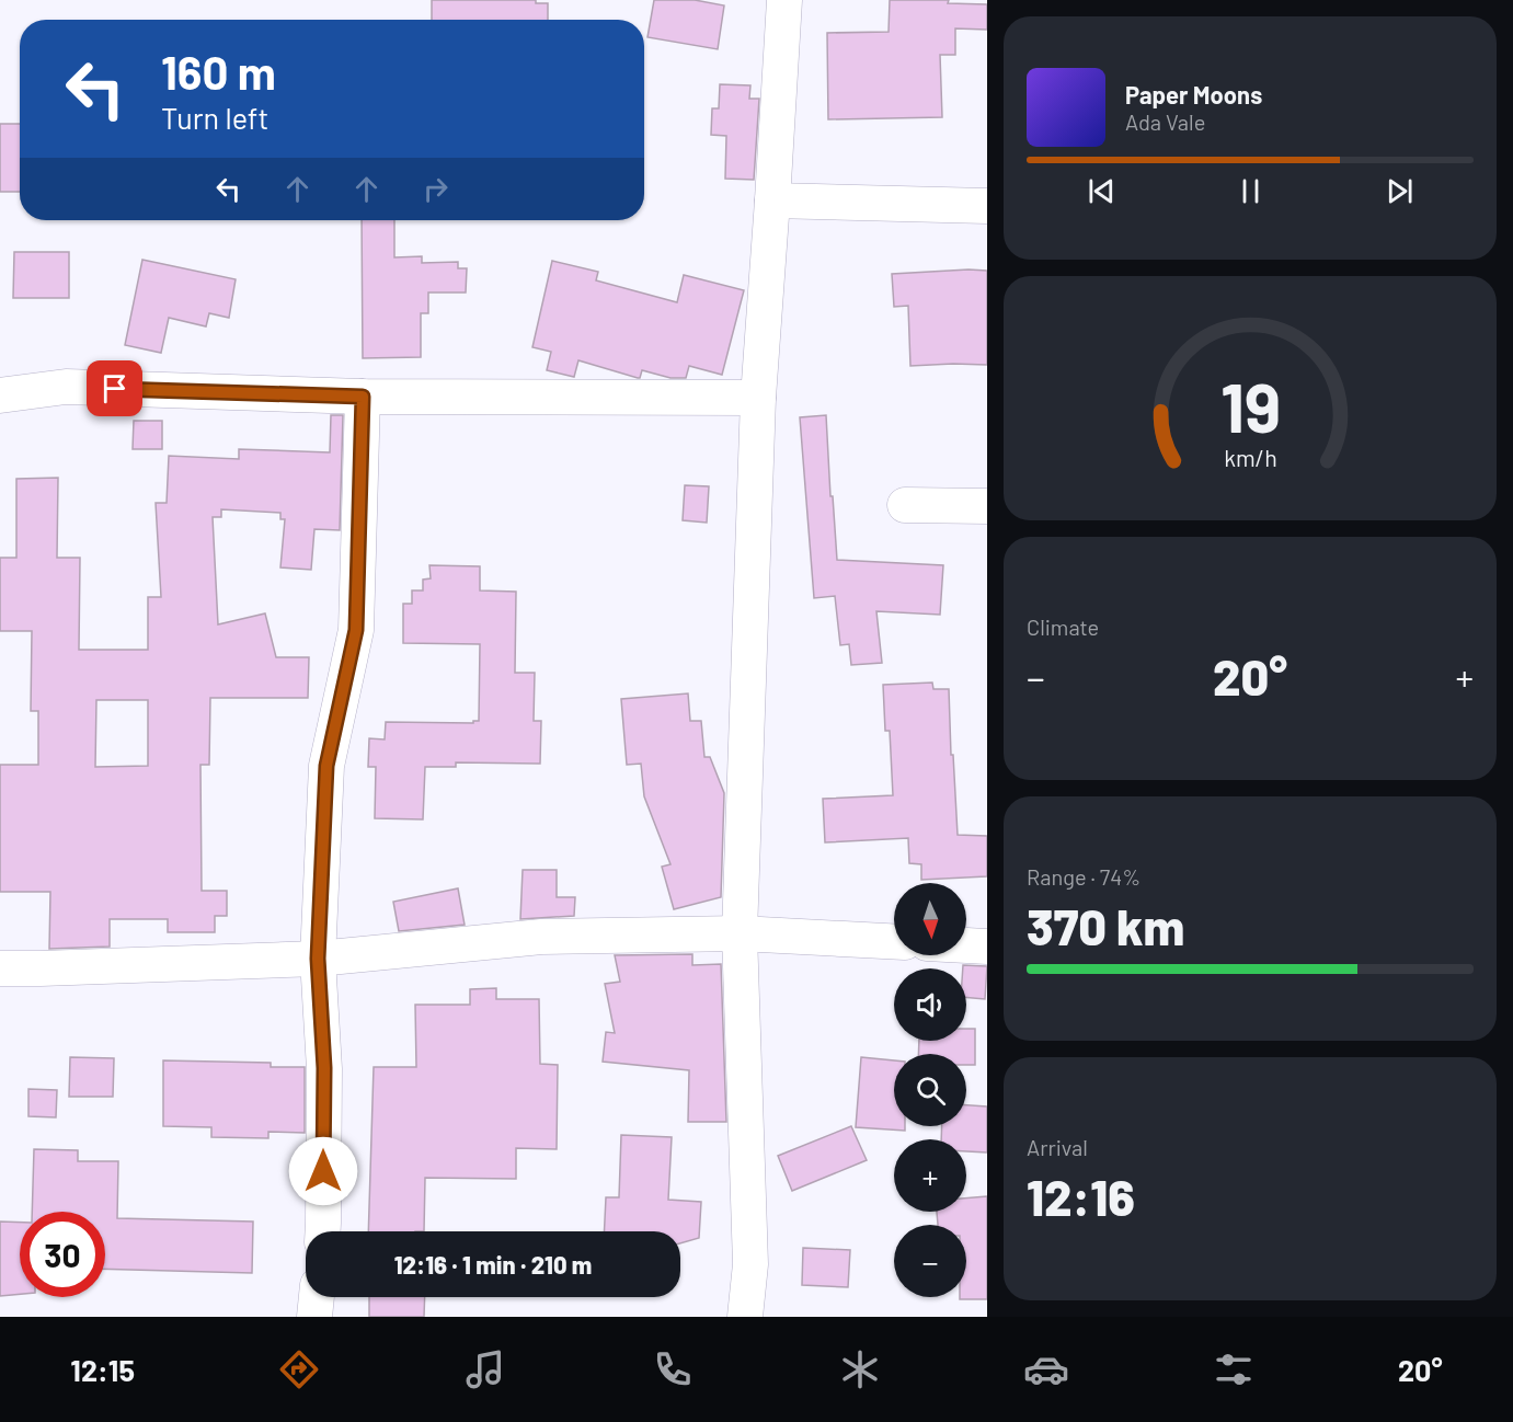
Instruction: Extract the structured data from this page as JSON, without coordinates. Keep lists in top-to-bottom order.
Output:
{
  "north": "bottom",
  "page": {
    "turn": ["160 m", "Turn left"],
    "song": ["Paper Moons", "Ada Vale"],
    "tile": [
      "Climate",
      ["Range · 74%", "370 km"],
      ["Arrival", "12:16"]
    ],
    "heat": ["−", "20°", "+"],
    "map_buttons": ["+", "−"],
    "limit": "30",
    "trip": "12:16 · 1 min · 210 m",
    "tabs": ["12:15", "20°"],
    "gauge": ["19", "km/h"]
  }
}
